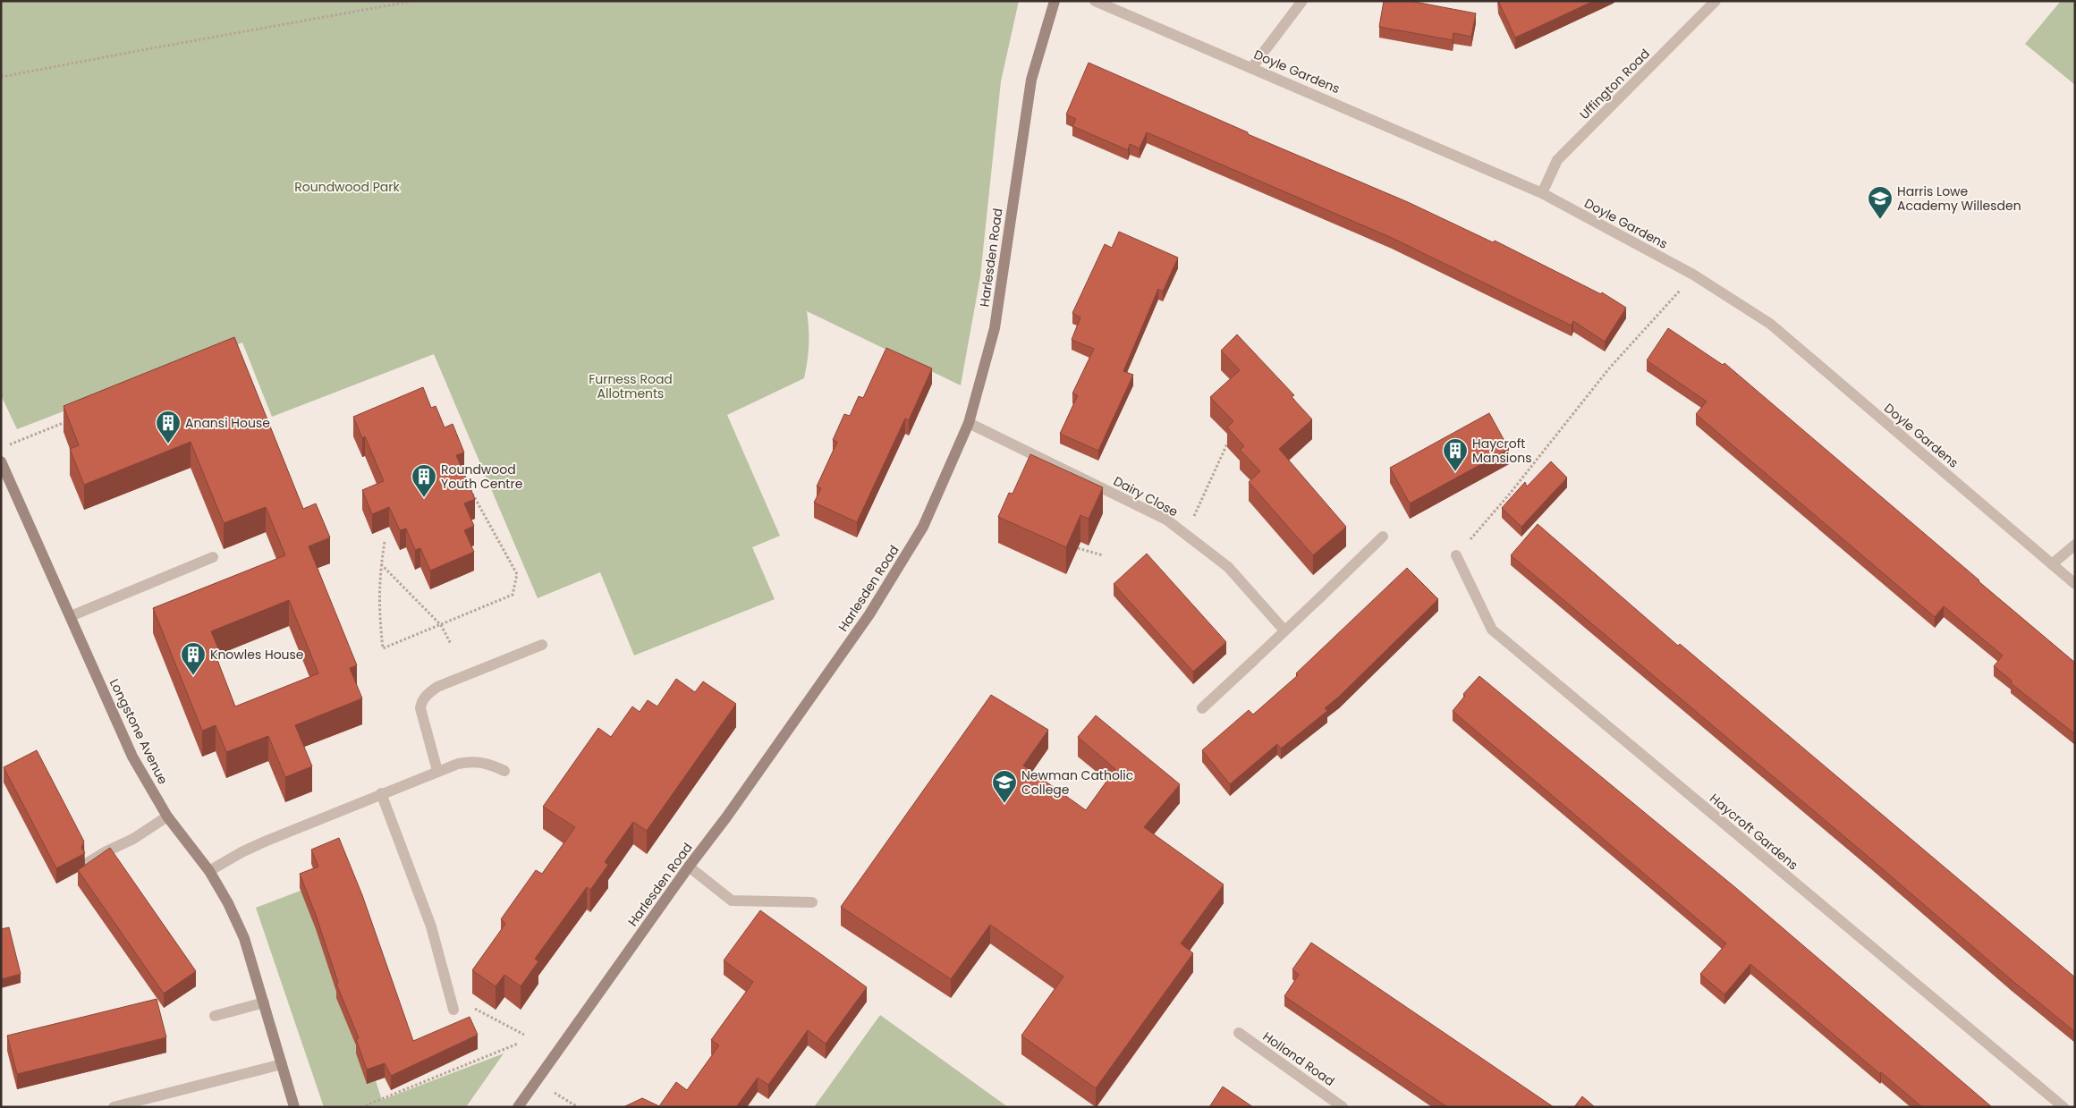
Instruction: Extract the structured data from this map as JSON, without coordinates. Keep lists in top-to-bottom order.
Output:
{
  "streets": {
    "street": [
      "Doyle Gardens",
      "Uffington Road",
      "Harlesden Road",
      "Dairy Close",
      "Longstone Avenue",
      "Haycroft Gardens",
      "Holland Road"
    ]
  },
  "crossings": [
    ["Doyle Gardens", "Uffington Road"],
    ["Harlesden Road", "Dairy Close"]
  ],
  "parks": ["Roundwood Park", "Furness Road Allotments"],
  "places": {
    "school or university": ["Harris Lowe Academy Willesden", "Newman Catholic College"],
    "building": [
      "Anansi House",
      "Haycroft Mansions",
      "Roundwood Youth Centre",
      "Knowles House"
    ]
  }
}
